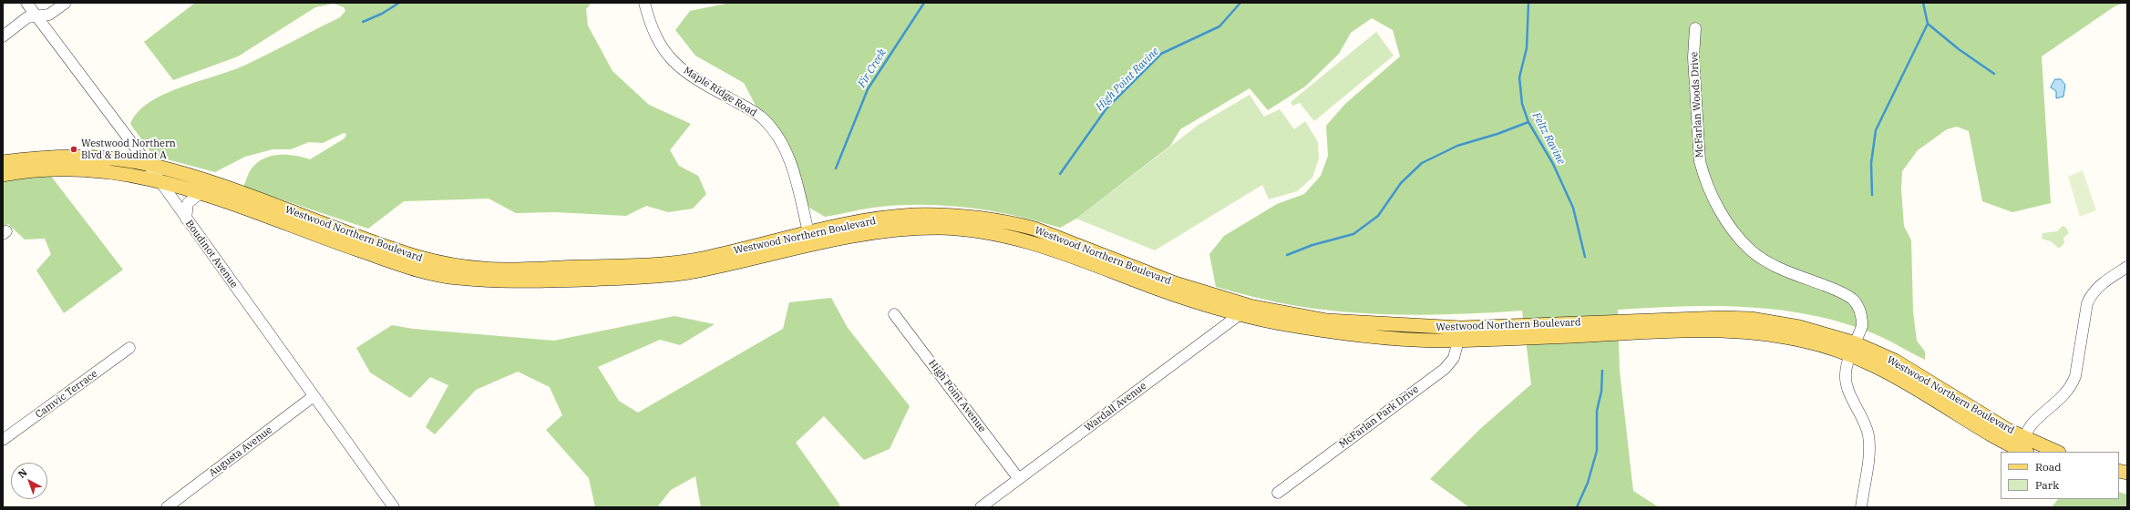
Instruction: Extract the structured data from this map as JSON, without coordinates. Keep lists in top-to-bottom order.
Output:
{
  "streets": {
    "main road": ["Westwood Northern Boulevard"],
    "street": [
      "Maple Ridge Road",
      "McFarlan Woods Drive",
      "Boudinot Avenue",
      "Camvic Terrace",
      "High Point Avenue",
      "Wardall Avenue",
      "McFarlan Park Drive",
      "Augusta Avenue"
    ]
  },
  "crossings": [
    ["Maple Ridge Road", "Westwood Northern Boulevard"],
    ["McFarlan Woods Drive", "Westwood Northern Boulevard"],
    ["Westwood Northern Boulevard", "Boudinot Avenue"],
    ["Westwood Northern Boulevard", "Wardall Avenue"],
    ["Westwood Northern Boulevard", "McFarlan Park Drive"],
    ["Boudinot Avenue", "Augusta Avenue"],
    ["High Point Avenue", "Wardall Avenue"]
  ],
  "water": ["Fir Creek", "High Point Ravine", "Feltz Ravine"],
  "places": ["Westwood Northern Blvd & Boudinot A"],
  "legend": ["Road", "Park"],
  "north": "top left"
}
